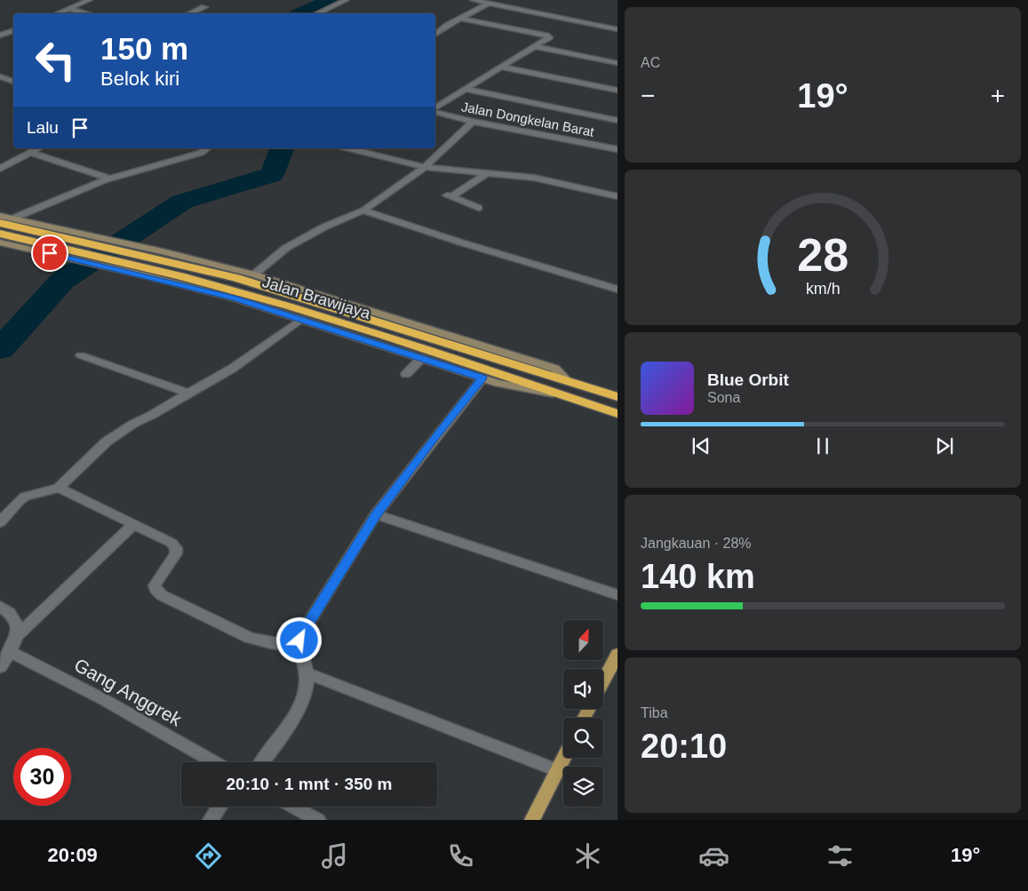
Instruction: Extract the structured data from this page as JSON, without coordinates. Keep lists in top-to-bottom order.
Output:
{
  "streets": {
    "highway": ["Jalan Brawijaya"],
    "street": ["Jalan Dongkelan Barat", "Gang Anggrek"]
  },
  "north": "top",
  "page": {
    "tile": [
      "AC",
      ["Jangkauan · 28%", "140 km"],
      ["Tiba", "20:10"]
    ],
    "turn": ["150 m", "Belok kiri"],
    "heat": ["−", "19°", "+"],
    "then": "Lalu",
    "song": ["Blue Orbit", "Sona"],
    "limit": "30",
    "trip": "20:10 · 1 mnt · 350 m",
    "tabs": ["20:09", "19°"],
    "gauge": ["28", "km/h"]
  }
}
